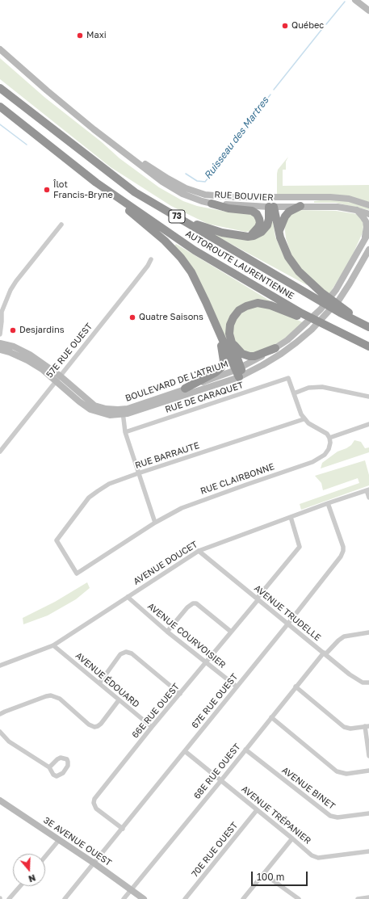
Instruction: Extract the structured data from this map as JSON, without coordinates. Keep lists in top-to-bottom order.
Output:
{
  "streets": {
    "highway": ["73", "AUTOROUTE LAURENTIENNE"],
    "street": [
      "RUE BOUVIER",
      "57E RUE OUEST",
      "BOULEVARD DE L'ATRIUM",
      "RUE DE CARAQUET",
      "RUE BARRAUTE",
      "RUE CLAIRBONNE",
      "AVENUE DOUCET",
      "AVENUE TRUDELLE",
      "AVENUE COURVOISIER",
      "AVENUE ÉDOUARD",
      "67E RUE OUEST",
      "66E RUE OUEST",
      "68E RUE OUEST",
      "AVENUE BINET",
      "AVENUE TRÉPANIER",
      "3E AVENUE OUEST",
      "70E RUE OUEST"
    ]
  },
  "crossings": [
    ["57E RUE OUEST", "BOULEVARD DE L'ATRIUM"],
    ["RUE BARRAUTE", "RUE CLAIRBONNE"],
    ["AVENUE DOUCET", "AVENUE TRUDELLE"],
    ["AVENUE DOUCET", "AVENUE COURVOISIER"],
    ["AVENUE DOUCET", "AVENUE ÉDOUARD"],
    ["AVENUE DOUCET", "67E RUE OUEST"],
    ["AVENUE DOUCET", "66E RUE OUEST"],
    ["AVENUE TRUDELLE", "67E RUE OUEST"],
    ["AVENUE TRUDELLE", "66E RUE OUEST"],
    ["AVENUE TRUDELLE", "68E RUE OUEST"],
    ["AVENUE COURVOISIER", "67E RUE OUEST"],
    ["AVENUE COURVOISIER", "66E RUE OUEST"],
    ["AVENUE ÉDOUARD", "66E RUE OUEST"],
    ["67E RUE OUEST", "66E RUE OUEST"],
    ["67E RUE OUEST", "AVENUE TRÉPANIER"],
    ["67E RUE OUEST", "3E AVENUE OUEST"],
    ["68E RUE OUEST", "AVENUE BINET"],
    ["68E RUE OUEST", "AVENUE TRÉPANIER"],
    ["68E RUE OUEST", "3E AVENUE OUEST"],
    ["AVENUE TRÉPANIER", "70E RUE OUEST"]
  ],
  "water": ["Ruisseau des Martres"],
  "places": [
    "Québec",
    "Maxi",
    "Îlot Francis-Bryne",
    "Quatre Saisons",
    "Desjardins"
  ],
  "scale_bar": "100 m",
  "north": "bottom"
}
